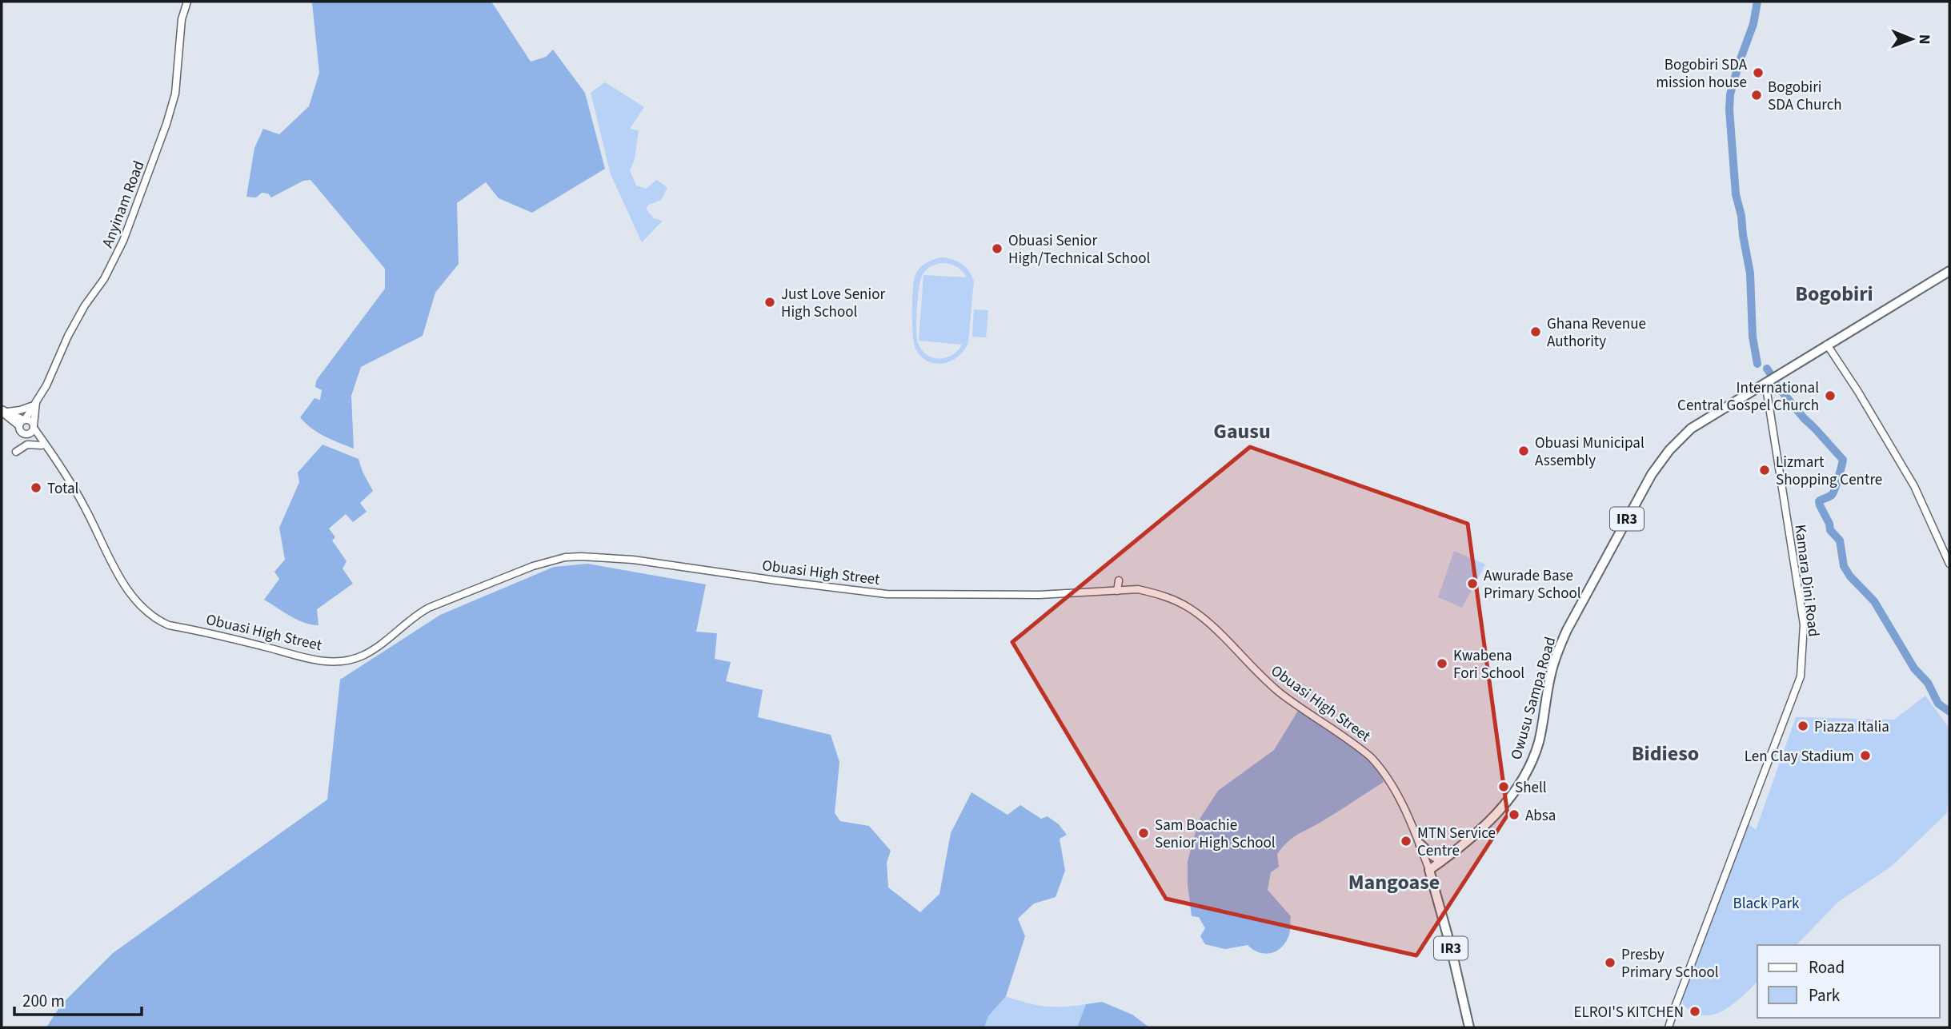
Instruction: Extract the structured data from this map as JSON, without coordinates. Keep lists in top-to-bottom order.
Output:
{
  "streets": {
    "main road": ["IR3", "Obuasi High Street", "Owusu Sampa Road"],
    "street": ["Anyinam Road", "Kamara Dini Road"]
  },
  "crossings": [
    ["Anyinam Road", "Obuasi High Street"],
    ["Obuasi High Street", "Owusu Sampa Road"],
    ["Kamara Dini Road", "Owusu Sampa Road"]
  ],
  "districts": [
    "Bogobiri",
    "Gausu",
    "Bidieso",
    "Mangoase"
  ],
  "parks": ["Black Park"],
  "places": [
    "Bogobiri SDA mission house",
    "Bogobiri SDA Church",
    "Obuasi Senior High/Technical School",
    "Just Love Senior High School",
    "Ghana Revenue Authority",
    "International Central Gospel Church",
    "Obuasi Municipal Assembly",
    "Lizmart Shopping Centre",
    "Total",
    "Awurade Base Primary School",
    "Kwabena Fori School",
    "Piazza Italia",
    "Len Clay Stadium",
    "Shell",
    "Absa",
    "Sam Boachie Senior High School",
    "MTN Service Centre",
    "Presby Primary School",
    "ELROI'S KITCHEN"
  ],
  "legend": ["Road", "Park"],
  "scale_bar": "200 m",
  "north": "right"
}
